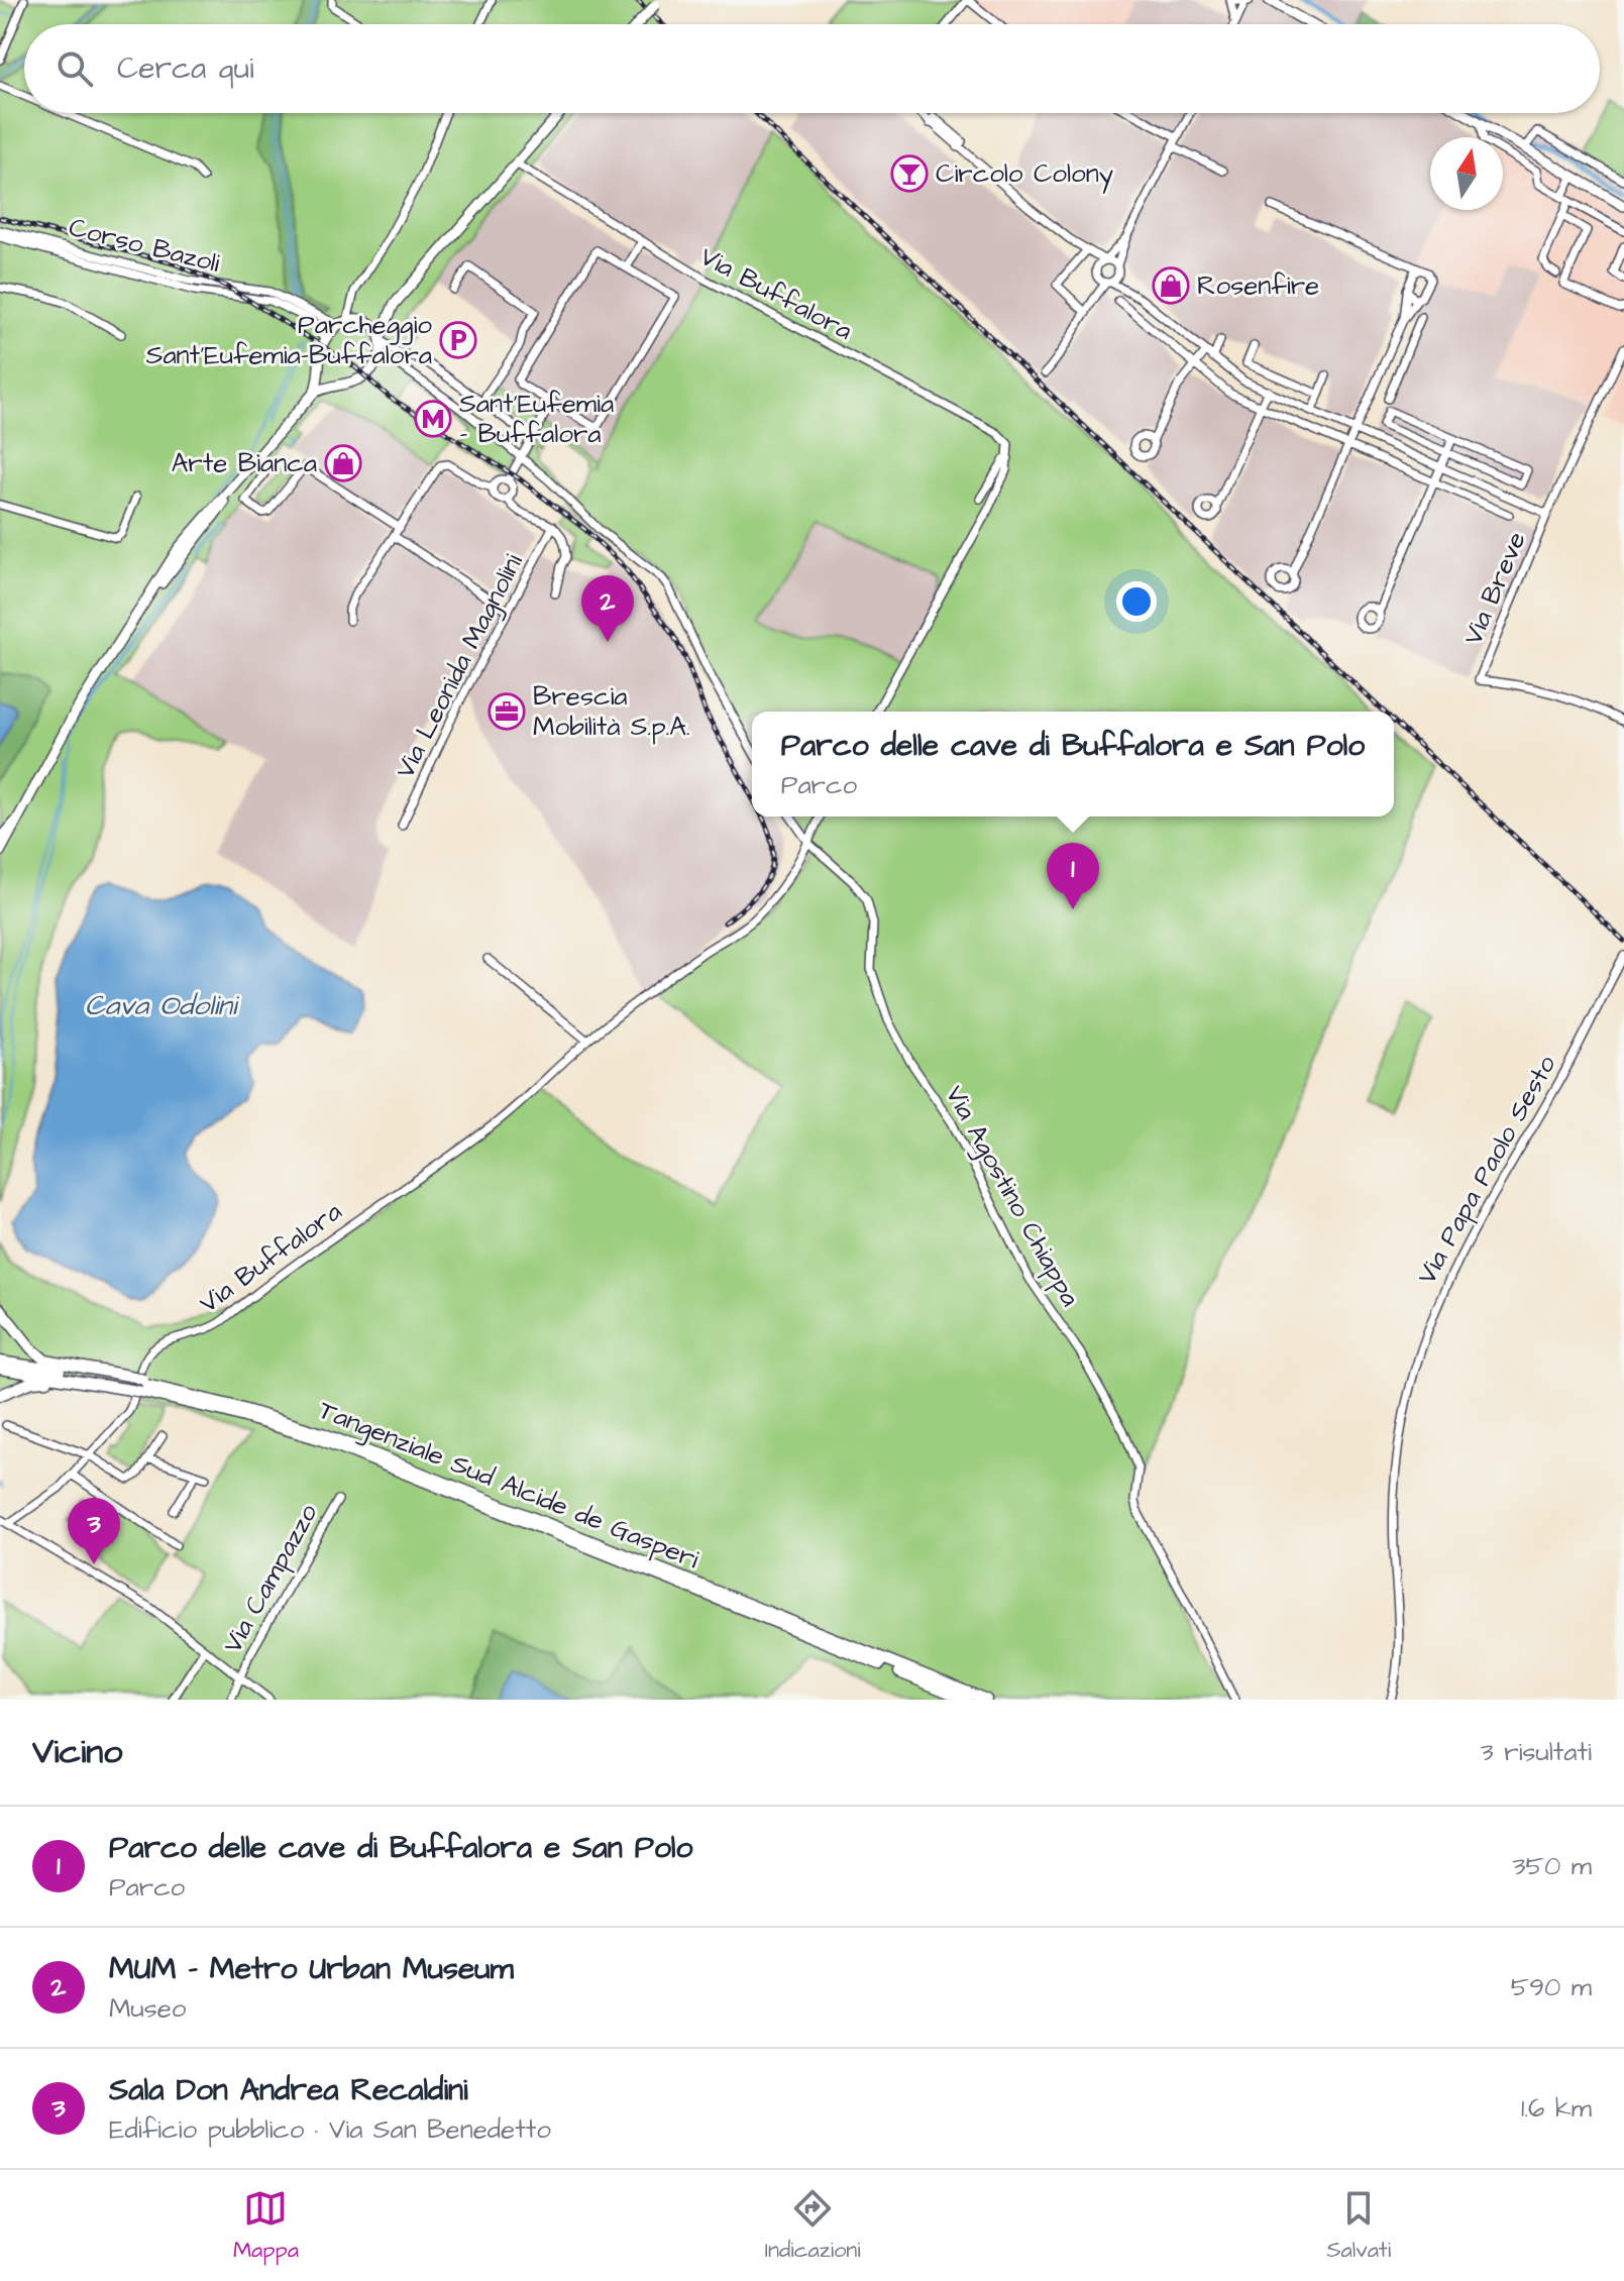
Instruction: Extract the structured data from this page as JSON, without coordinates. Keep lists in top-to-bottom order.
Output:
{
  "streets": {
    "highway": ["Tangenziale Sud Alcide de Gasperi"],
    "street": [
      "Corso Bazoli",
      "Via Buffalora",
      "Via Breve",
      "Via Leonida Magnolini",
      "Via Papa Paolo Sesto",
      "Via Agostino Chiappa",
      "Via Campazzo"
    ]
  },
  "crossings": [
    ["Via Buffalora", "Via Agostino Chiappa"]
  ],
  "water": ["Cava Odolini"],
  "places": {
    "bar": ["Circolo Colony"],
    "shop": ["Rosenfire", "Arte Bianca"],
    "parking": ["Parcheggio Sant'Eufemia-Buffalora"],
    "metro station": ["Sant'Eufemia - Buffalora"],
    "office": ["Brescia Mobilità S.p.A."]
  },
  "north": "top",
  "page": {
    "search": "Cerca qui",
    "pins": ["2", "1", "3"],
    "popup": ["Parco delle cave di Buffalora e San Polo", "Parco"],
    "heading": ["Vicino", "3 risultati"],
    "list": [
      {
        "mark": "1",
        "name": "Parco delle cave di Buffalora e San Polo",
        "note": "Parco",
        "value": "350 m"
      },
      {
        "mark": "2",
        "name": "MUM - Metro Urban Museum",
        "note": "Museo",
        "value": "590 m"
      },
      {
        "mark": "3",
        "name": "Sala Don Andrea Recaldini",
        "note": "Edificio pubblico · Via San Benedetto",
        "value": "1.6 km"
      }
    ],
    "nav": ["Mappa", "Indicazioni", "Salvati"]
  }
}
